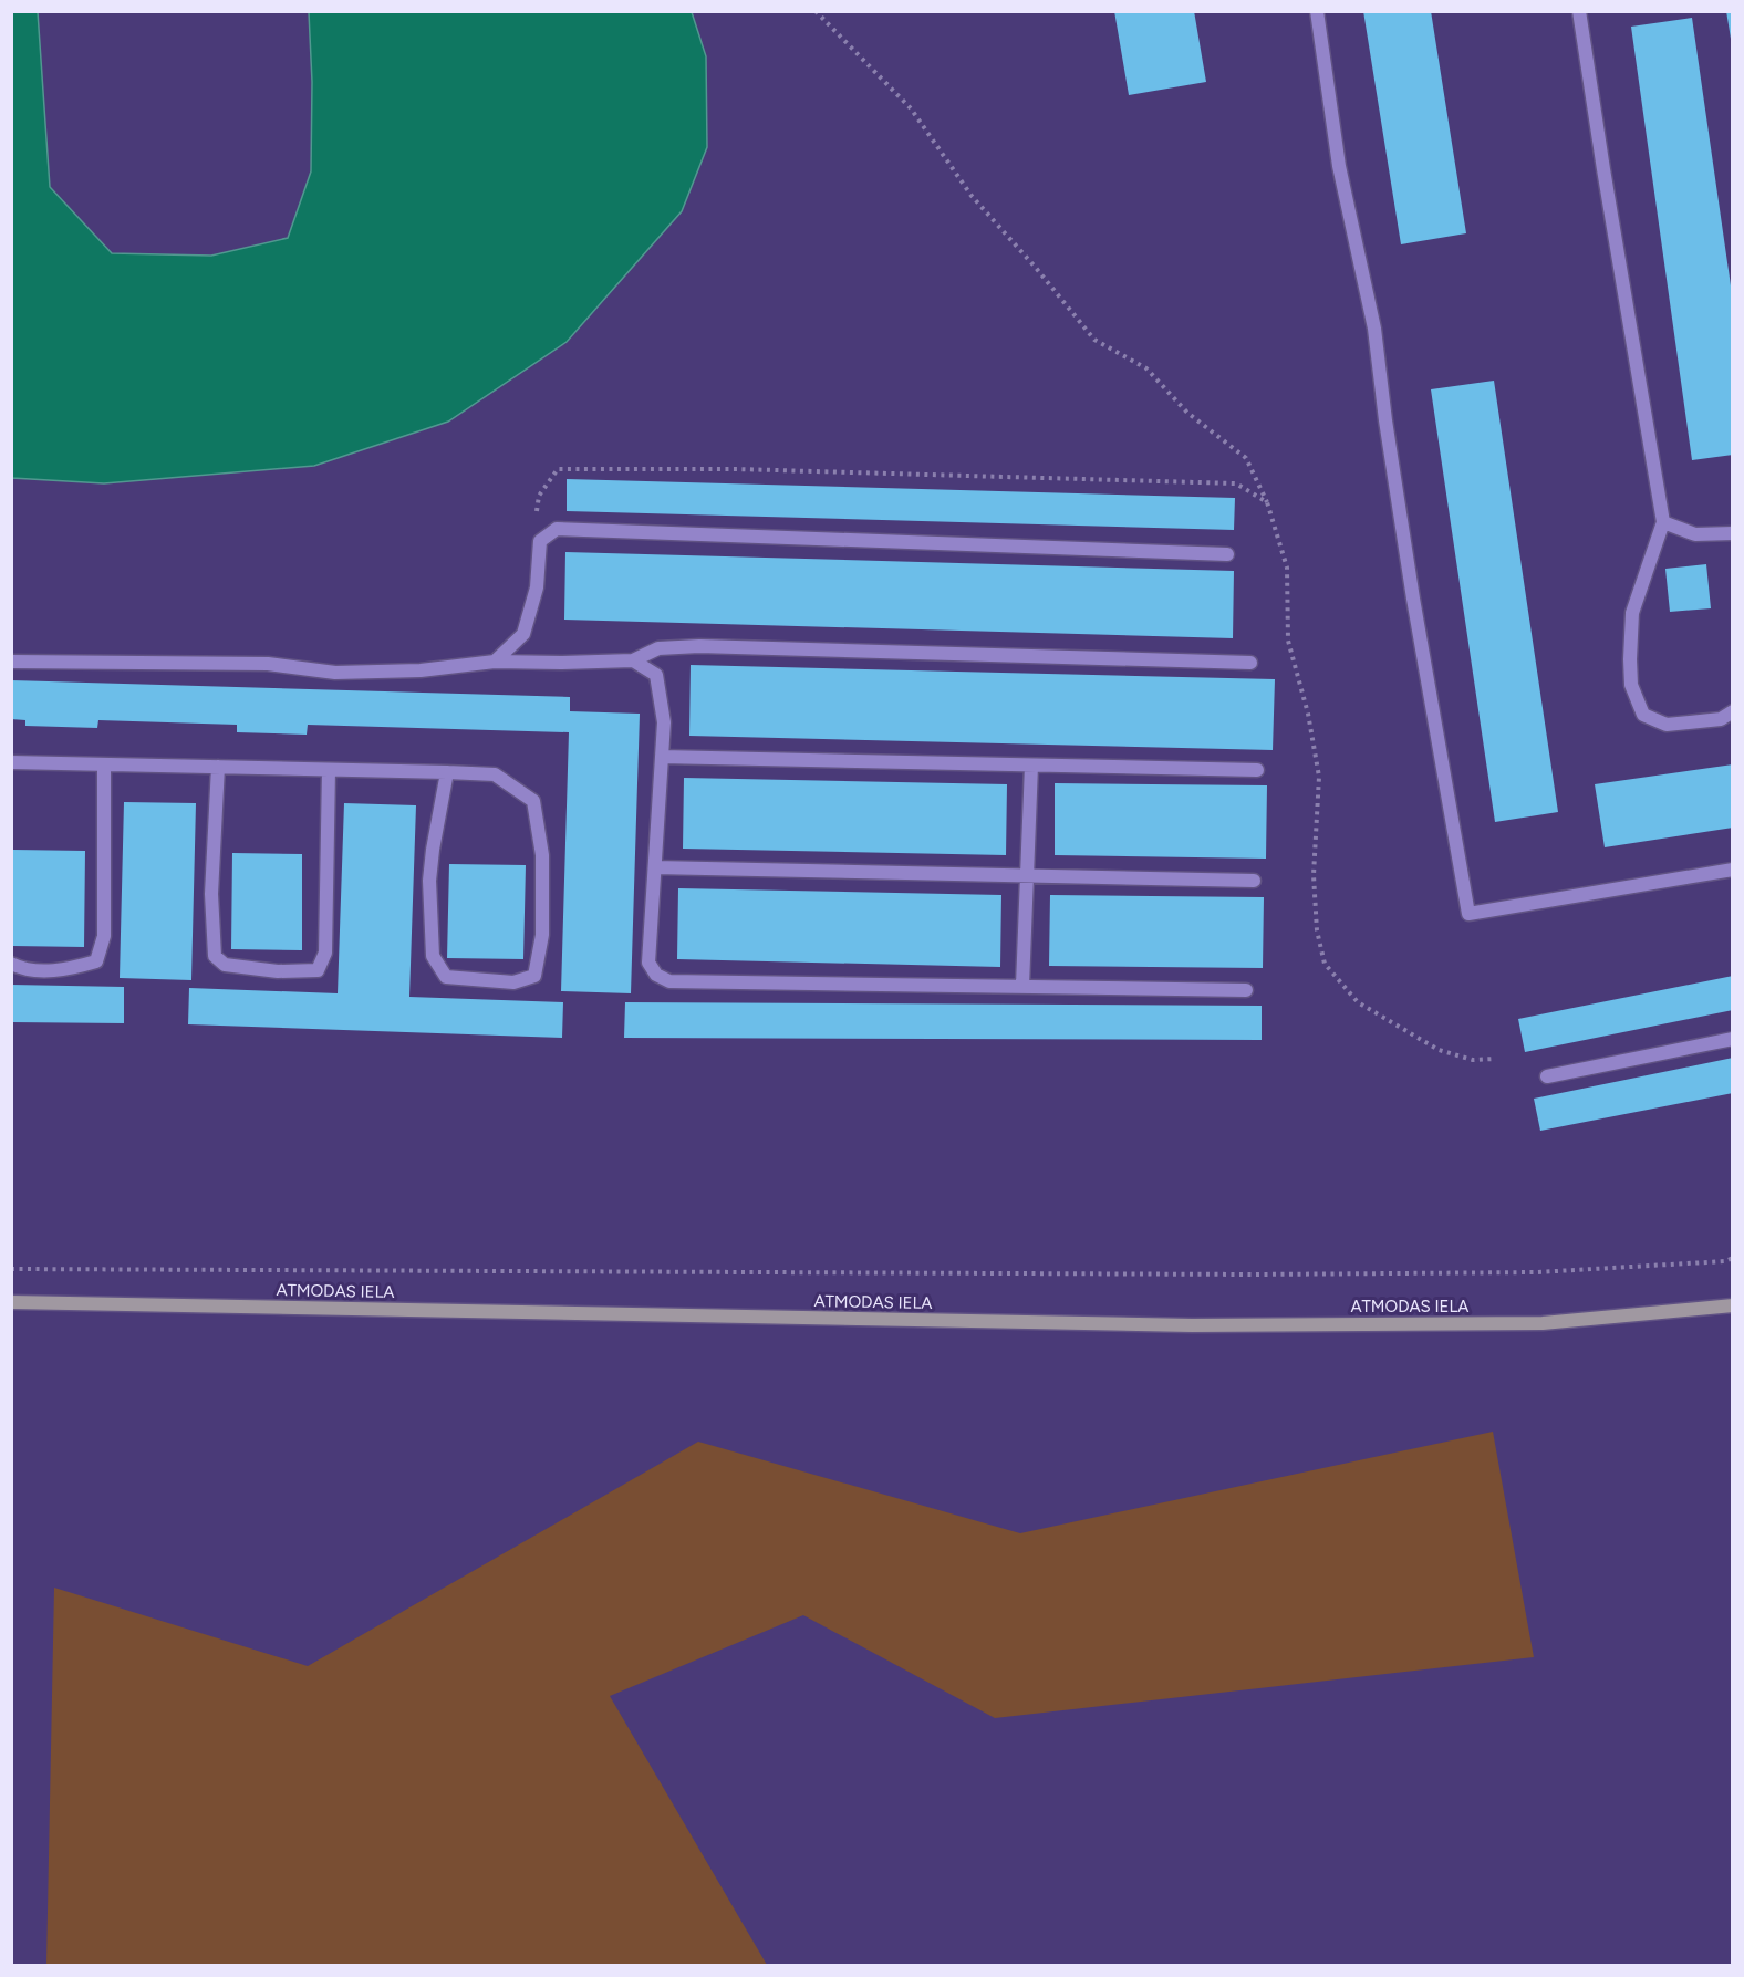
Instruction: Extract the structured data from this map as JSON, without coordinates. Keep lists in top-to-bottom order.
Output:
{
  "streets": {
    "main road": ["ATMODAS IELA"]
  }
}
